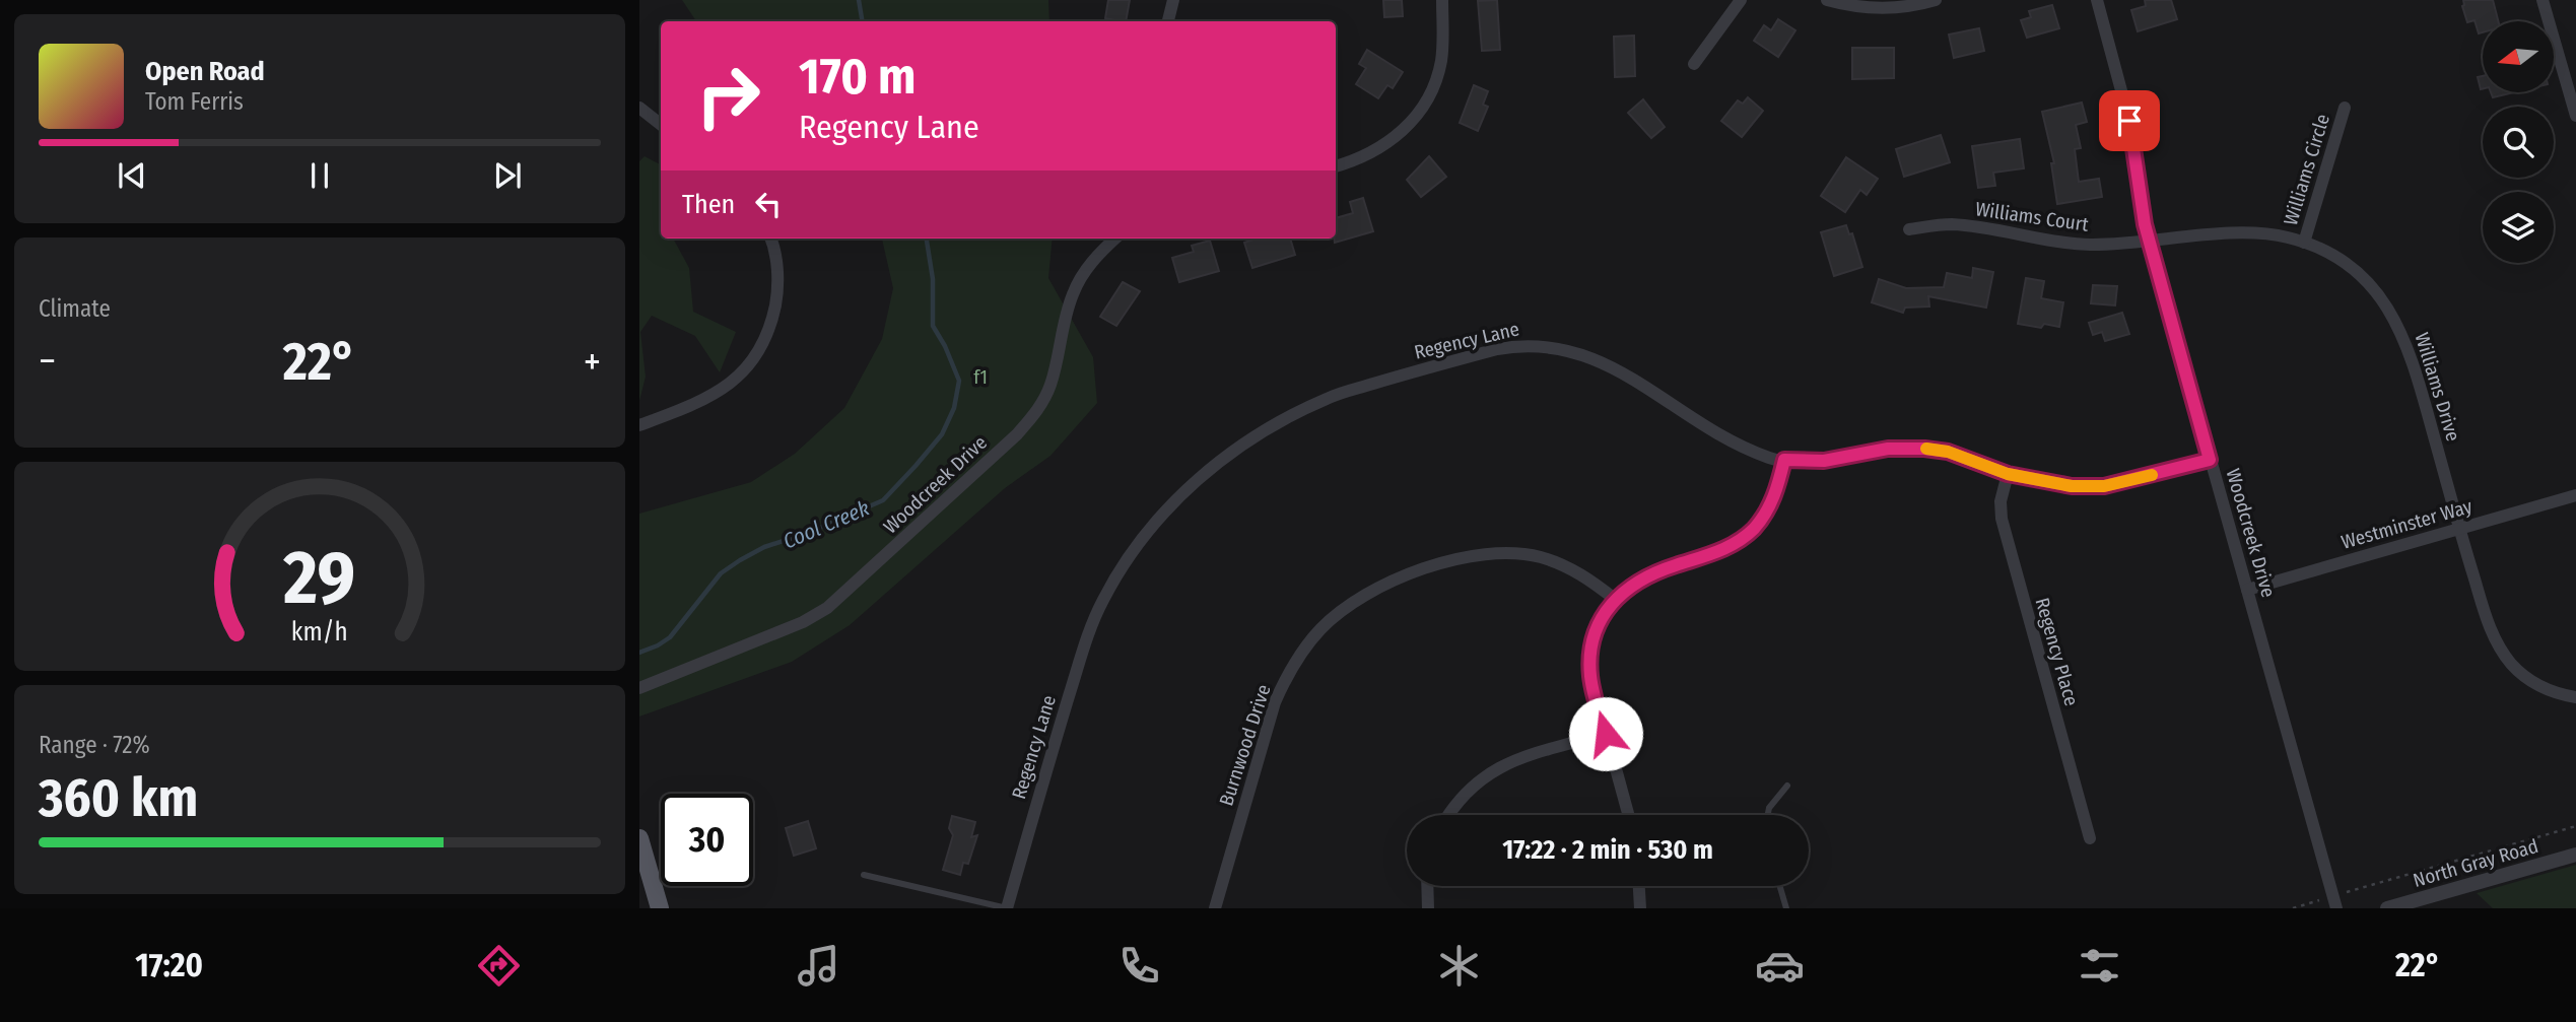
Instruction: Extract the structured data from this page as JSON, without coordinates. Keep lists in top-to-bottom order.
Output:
{
  "streets": {
    "street": [
      "Williams Circle",
      "Williams Court",
      "Regency Lane",
      "Williams Drive",
      "Woodcreek Drive",
      "Westminster Way",
      "Regency Place",
      "Burnwood Drive",
      "North Gray Road"
    ]
  },
  "crossings": [
    ["Williams Circle", "Williams Drive"],
    ["Williams Court", "Williams Drive"],
    ["Williams Court", "Woodcreek Drive"],
    ["Regency Lane", "Woodcreek Drive"],
    ["Regency Lane", "Regency Place"],
    ["Williams Drive", "Woodcreek Drive"],
    ["Williams Drive", "Westminster Way"],
    ["Woodcreek Drive", "Westminster Way"]
  ],
  "water": ["Cool Creek"],
  "parks": ["f1"],
  "north": "left",
  "page": {
    "turn": ["170 m", "Regency Lane"],
    "song": ["Open Road", "Tom Ferris"],
    "then": "Then",
    "tile": [
      "Climate",
      ["Range · 72%", "360 km"]
    ],
    "heat": ["−", "22°", "+"],
    "limit": "30",
    "trip": "17:22 · 2 min · 530 m",
    "tabs": ["17:20", "22°"],
    "gauge": ["29", "km/h"]
  }
}
